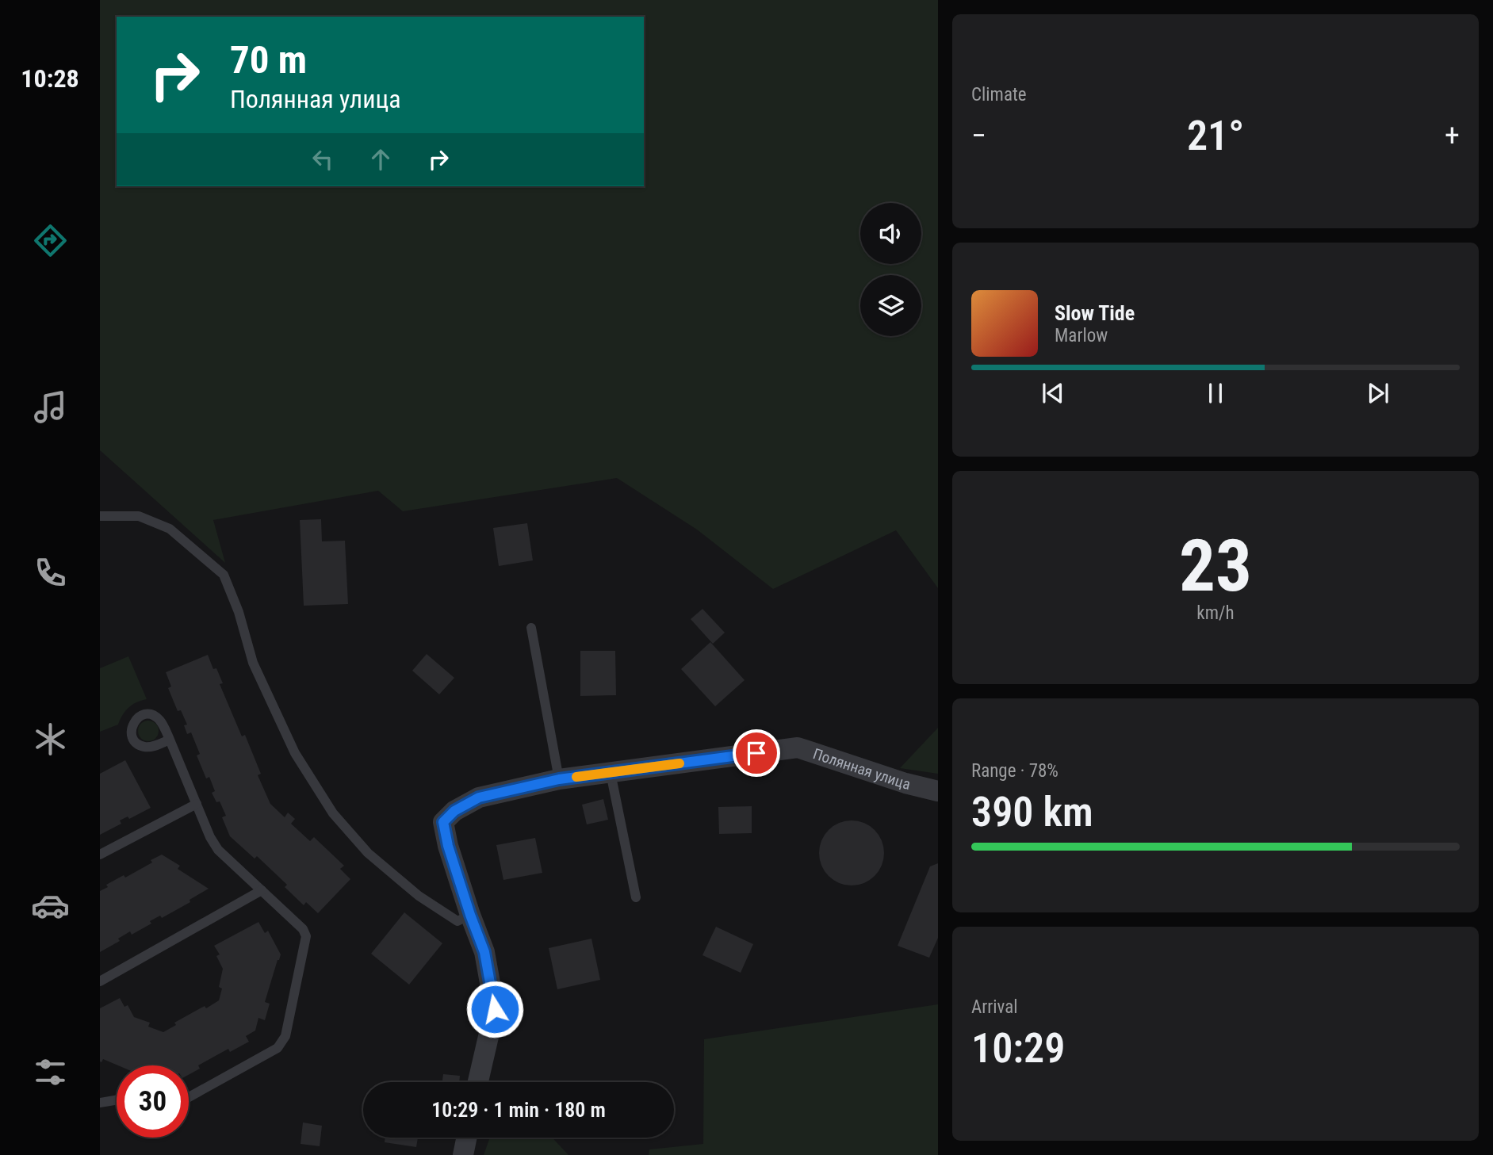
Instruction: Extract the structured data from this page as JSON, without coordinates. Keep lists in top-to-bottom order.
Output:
{
  "streets": {
    "street": ["Полянная улица"]
  },
  "page": {
    "tabs": "10:28",
    "tile": [
      "Climate",
      ["23", "km/h"],
      ["Range · 78%", "390 km"],
      ["Arrival", "10:29"]
    ],
    "turn": ["70 m", "Полянная улица"],
    "heat": ["−", "21°", "+"],
    "song": ["Slow Tide", "Marlow"],
    "limit": "30",
    "trip": "10:29 · 1 min · 180 m"
  }
}
